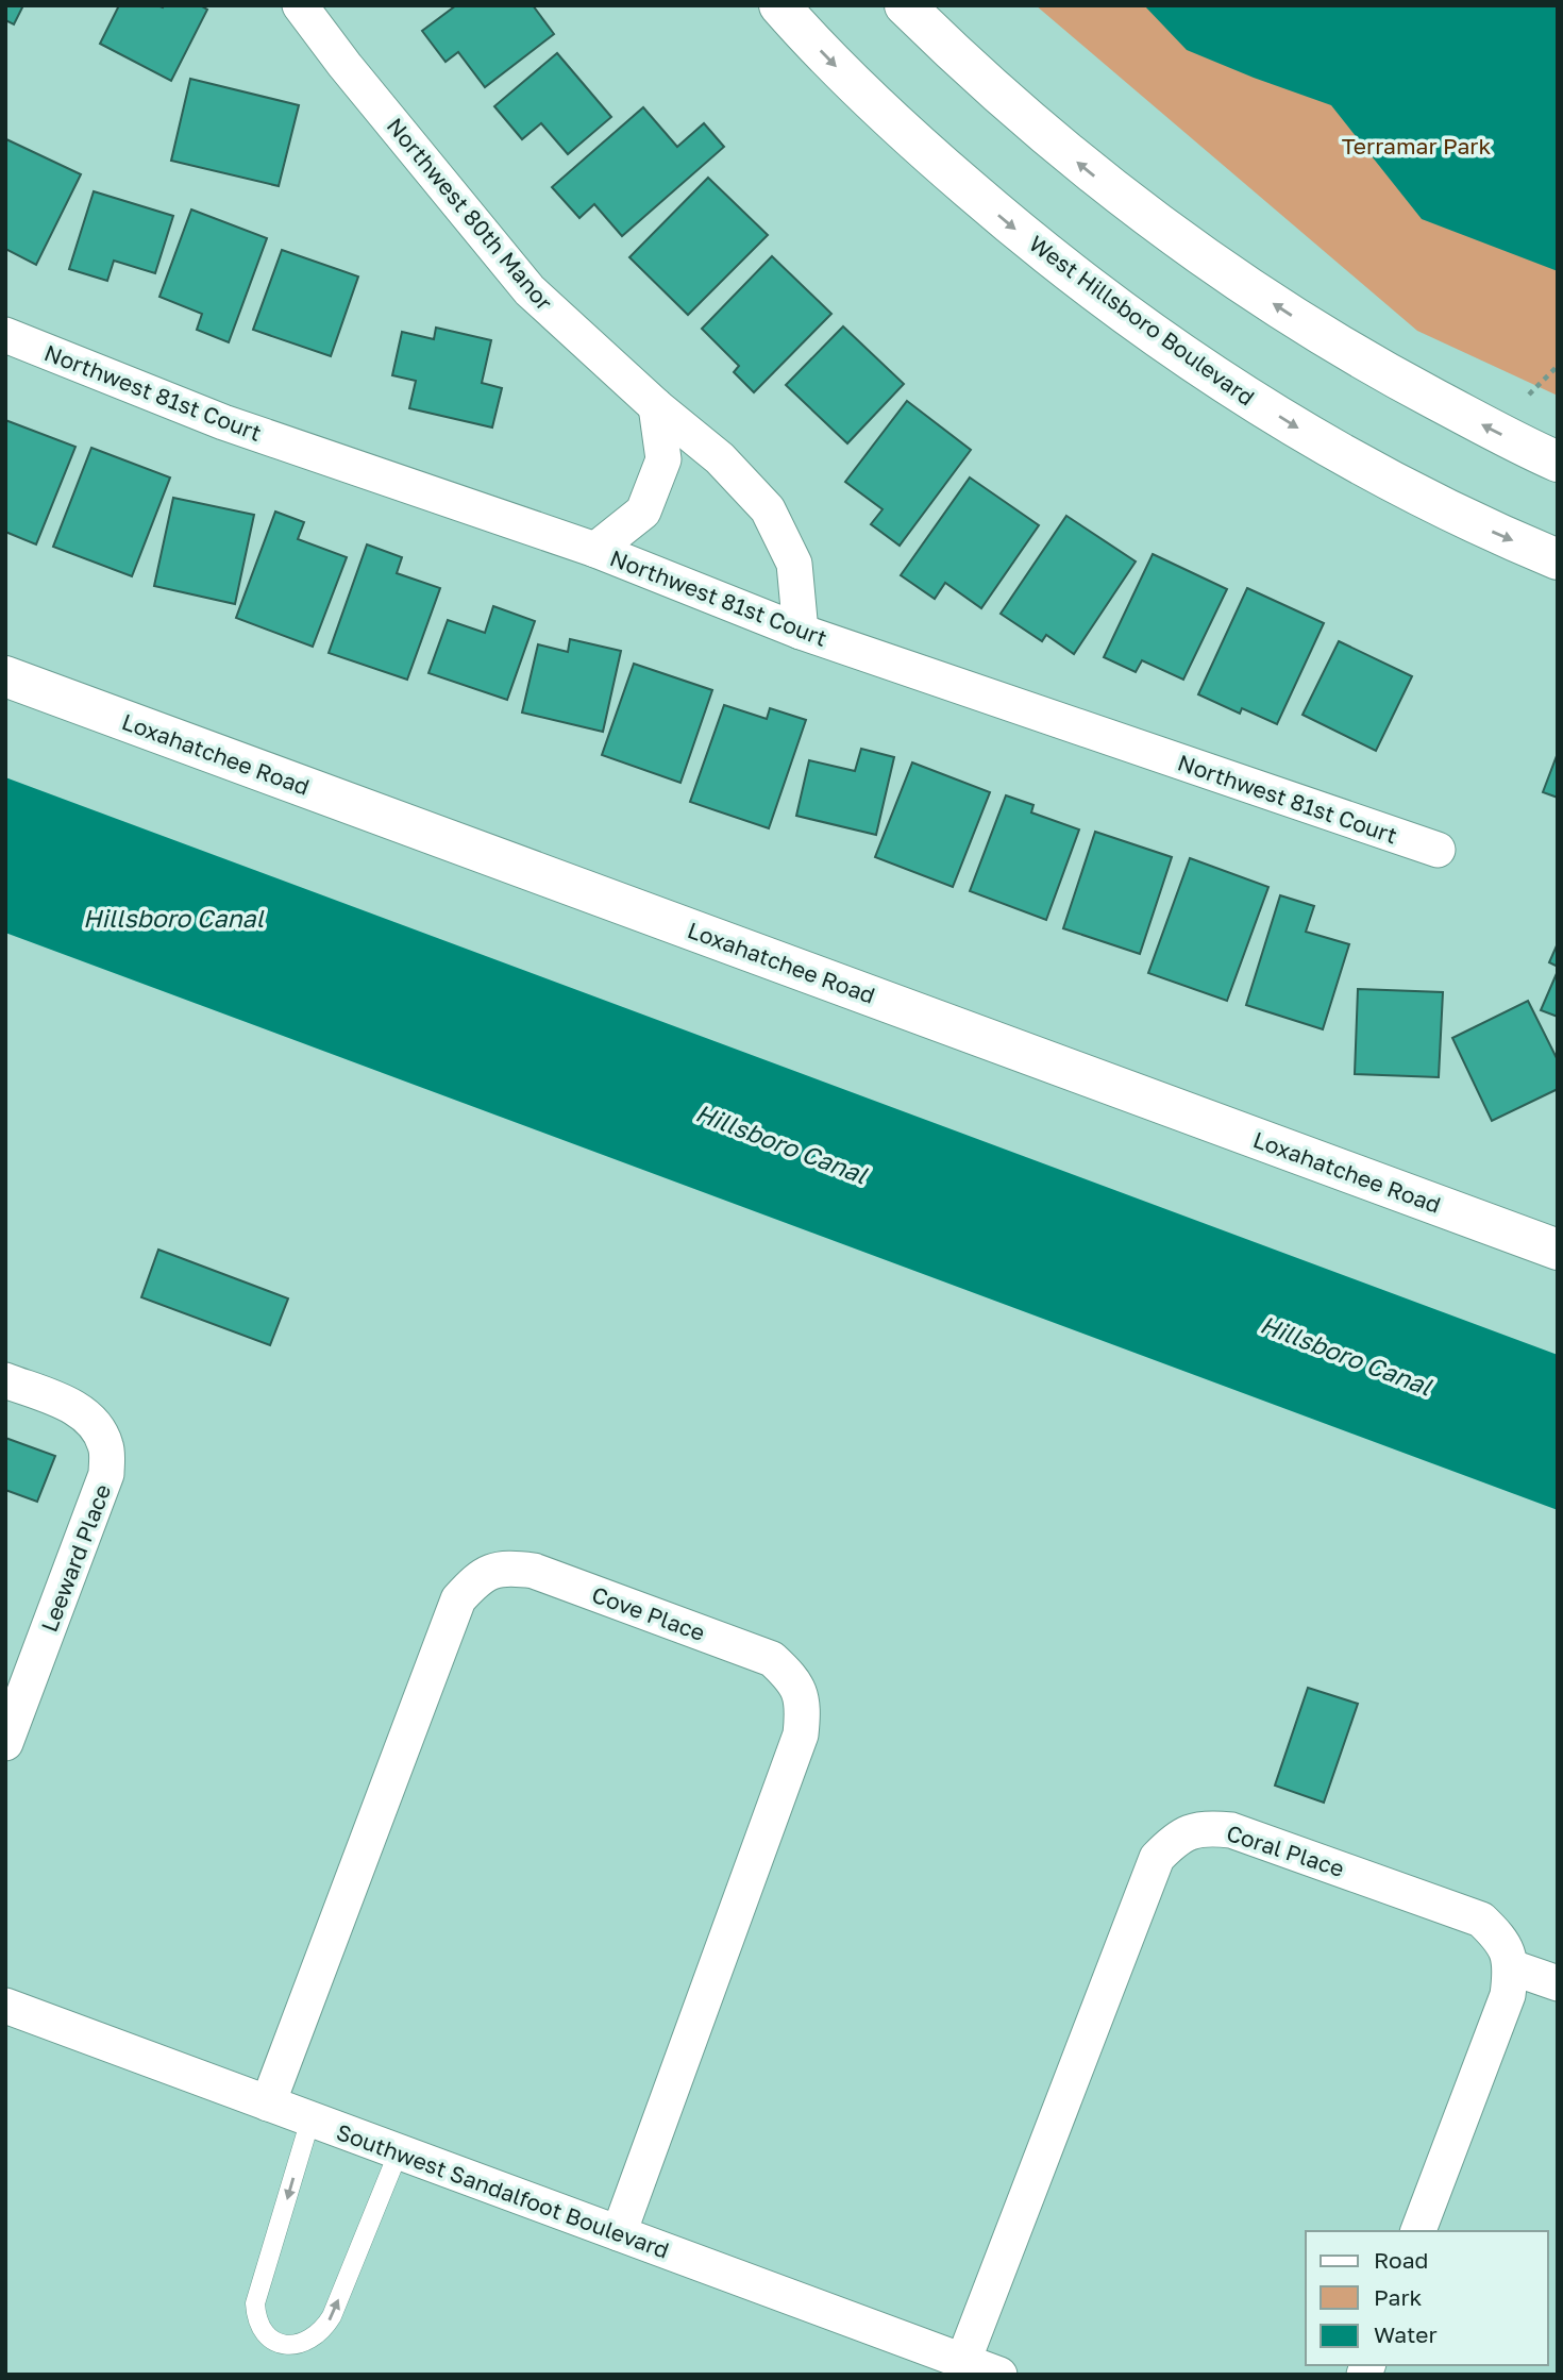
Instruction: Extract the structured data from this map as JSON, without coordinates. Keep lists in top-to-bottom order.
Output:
{
  "streets": {
    "street": [
      "Northwest 80th Manor",
      "West Hillsboro Boulevard",
      "Northwest 81st Court",
      "Loxahatchee Road",
      "Leeward Place",
      "Cove Place",
      "Coral Place",
      "Southwest Sandalfoot Boulevard"
    ]
  },
  "crossings": [
    ["Northwest 80th Manor", "Northwest 81st Court"],
    ["Cove Place", "Southwest Sandalfoot Boulevard"],
    ["Coral Place", "Southwest Sandalfoot Boulevard"]
  ],
  "water": ["Hillsboro Canal"],
  "parks": ["Terramar Park"],
  "legend": ["Road", "Park", "Water"]
}
